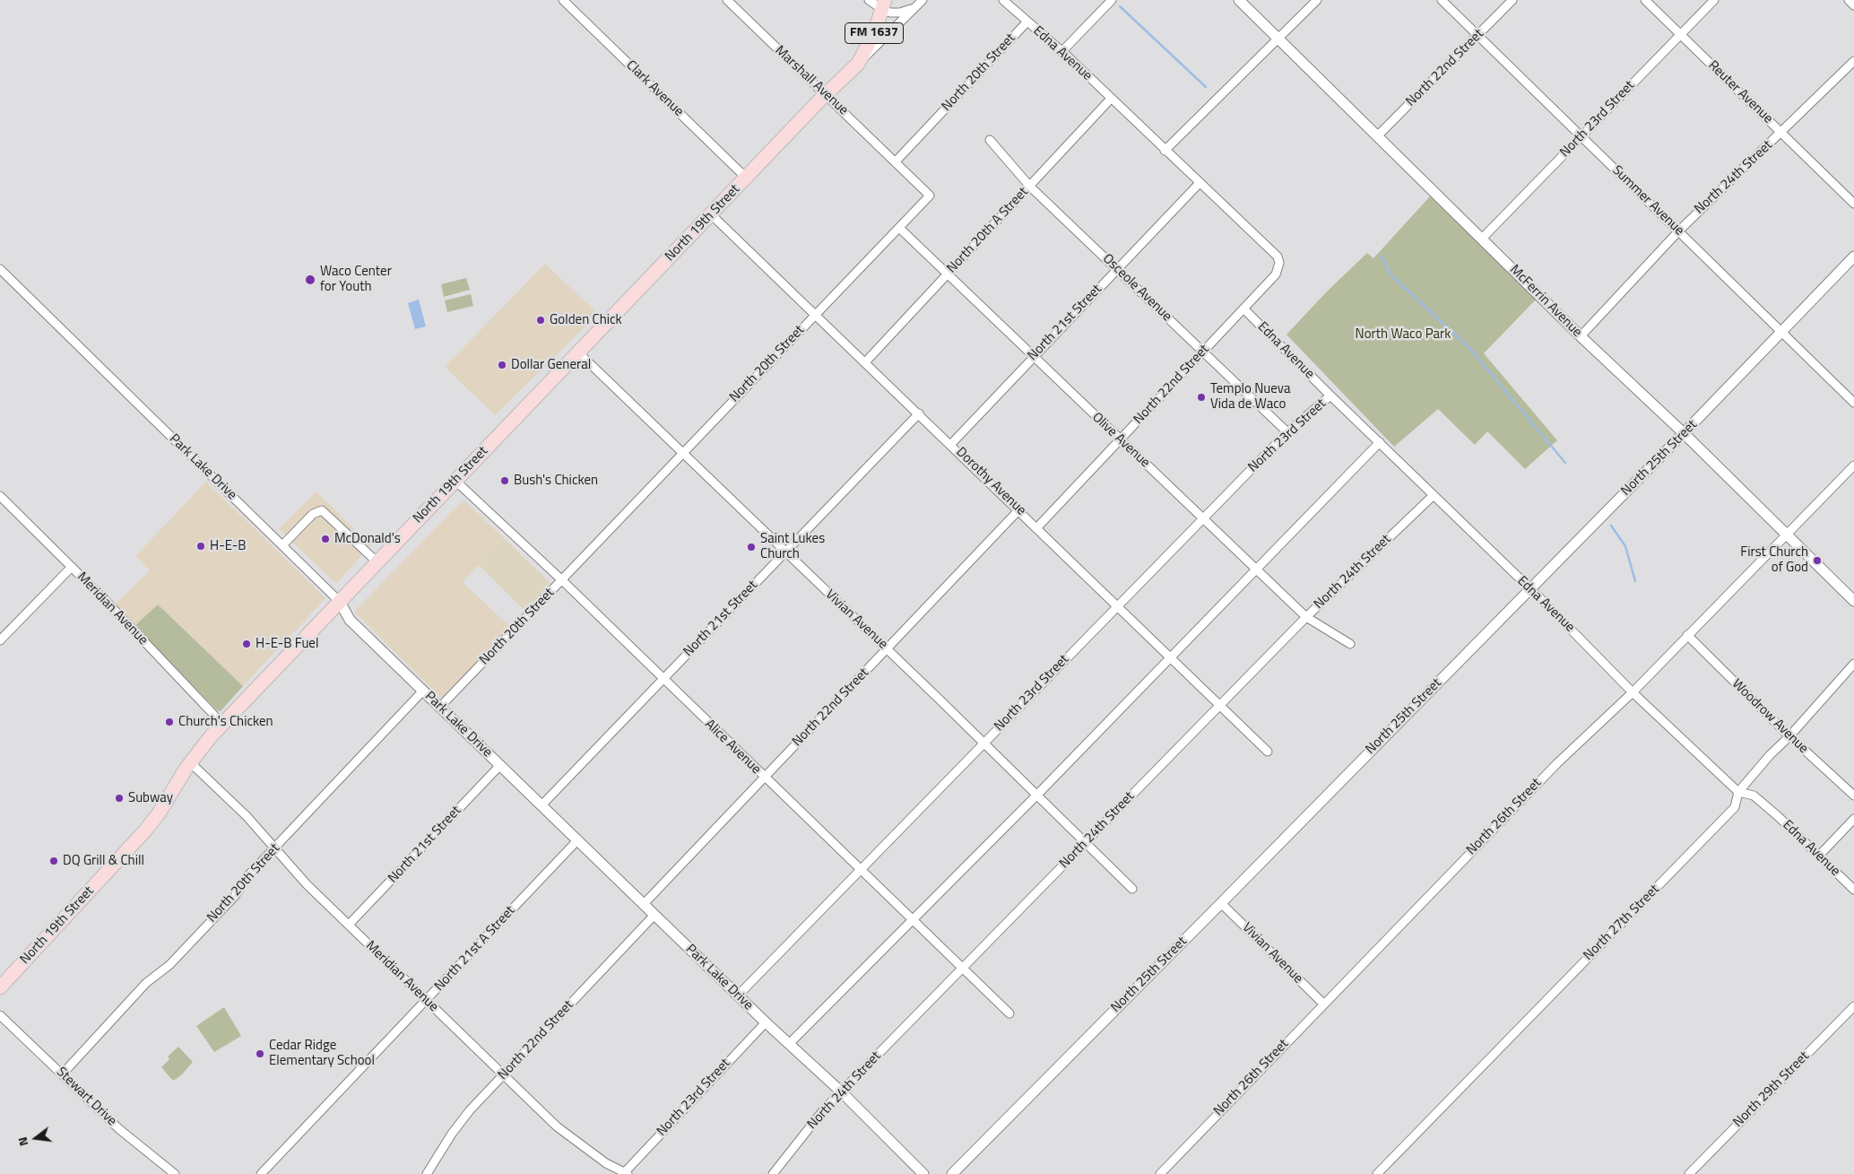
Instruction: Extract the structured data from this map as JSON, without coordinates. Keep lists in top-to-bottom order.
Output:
{
  "streets": {
    "main road": ["FM 1637", "North 19th Street"],
    "street": [
      "Edna Avenue",
      "North 22nd Street",
      "North 20th Street",
      "Marshall Avenue",
      "Clark Avenue",
      "Reuter Avenue",
      "North 23rd Street",
      "North 24th Street",
      "Summer Avenue",
      "North 20th A Street",
      "Osceole Avenue",
      "McFerrin Avenue",
      "North 21st Street",
      "Olive Avenue",
      "North 25th Street",
      "Park Lake Drive",
      "Dorothy Avenue",
      "Meridian Avenue",
      "Vivian Avenue",
      "Woodrow Avenue",
      "Alice Avenue",
      "North 26th Street",
      "North 27th Street",
      "North 21st A Street",
      "North 29th Street",
      "Stewart Drive"
    ]
  },
  "crossings": [
    ["FM 1637", "North 19th Street"],
    ["Edna Avenue", "North 22nd Street"],
    ["Edna Avenue", "North 20th Street"],
    ["Edna Avenue", "North 23rd Street"],
    ["Edna Avenue", "North 24th Street"],
    ["Edna Avenue", "North 20th A Street"],
    ["Edna Avenue", "North 21st Street"],
    ["Edna Avenue", "North 25th Street"],
    ["Edna Avenue", "North 26th Street"],
    ["Edna Avenue", "North 27th Street"],
    ["North 22nd Street", "Summer Avenue"],
    ["North 22nd Street", "Osceole Avenue"],
    ["North 22nd Street", "McFerrin Avenue"],
    ["North 22nd Street", "Olive Avenue"],
    ["North 22nd Street", "Park Lake Drive"],
    ["North 22nd Street", "Dorothy Avenue"],
    ["North 22nd Street", "Meridian Avenue"],
    ["North 22nd Street", "Vivian Avenue"],
    ["North 22nd Street", "Alice Avenue"],
    ["North 20th Street", "Marshall Avenue"],
    ["North 20th Street", "Olive Avenue"],
    ["North 20th Street", "Park Lake Drive"],
    ["North 20th Street", "Dorothy Avenue"],
    ["North 20th Street", "Meridian Avenue"],
    ["North 20th Street", "Vivian Avenue"],
    ["North 20th Street", "Alice Avenue"],
    ["North 20th Street", "Stewart Drive"],
    ["Marshall Avenue", "North 19th Street"],
    ["Clark Avenue", "North 19th Street"],
    ["Reuter Avenue", "North 23rd Street"],
    ["Reuter Avenue", "North 24th Street"],
    ["North 23rd Street", "Summer Avenue"],
    ["North 23rd Street", "Osceole Avenue"],
    ["North 23rd Street", "McFerrin Avenue"],
    ["North 23rd Street", "Olive Avenue"],
    ["North 23rd Street", "Park Lake Drive"],
    ["North 23rd Street", "Dorothy Avenue"],
    ["North 23rd Street", "Meridian Avenue"],
    ["North 23rd Street", "Vivian Avenue"],
    ["North 23rd Street", "Alice Avenue"],
    ["North 24th Street", "Summer Avenue"],
    ["North 24th Street", "McFerrin Avenue"],
    ["North 24th Street", "Olive Avenue"],
    ["North 24th Street", "Park Lake Drive"],
    ["North 24th Street", "Dorothy Avenue"],
    ["North 24th Street", "Vivian Avenue"],
    ["North 24th Street", "Alice Avenue"],
    ["Summer Avenue", "North 25th Street"],
    ["North 19th Street", "Park Lake Drive"],
    ["North 19th Street", "Dorothy Avenue"],
    ["North 19th Street", "Meridian Avenue"],
    ["North 19th Street", "Vivian Avenue"],
    ["North 19th Street", "Alice Avenue"],
    ["North 20th A Street", "Osceole Avenue"],
    ["North 20th A Street", "Olive Avenue"],
    ["North 20th A Street", "Dorothy Avenue"],
    ["Osceole Avenue", "North 21st Street"],
    ["McFerrin Avenue", "North 25th Street"],
    ["McFerrin Avenue", "North 26th Street"],
    ["North 21st Street", "Olive Avenue"],
    ["North 21st Street", "Park Lake Drive"],
    ["North 21st Street", "Dorothy Avenue"],
    ["North 21st Street", "Meridian Avenue"],
    ["North 21st Street", "Vivian Avenue"],
    ["North 21st Street", "Alice Avenue"],
    ["North 25th Street", "Vivian Avenue"],
    ["Park Lake Drive", "North 21st A Street"],
    ["Meridian Avenue", "North 21st A Street"],
    ["Vivian Avenue", "North 26th Street"],
    ["Woodrow Avenue", "North 26th Street"],
    ["Woodrow Avenue", "North 27th Street"]
  ],
  "parks": ["North Waco Park"],
  "places": [
    "Waco Center for Youth",
    "Golden Chick",
    "Dollar General",
    "Templo Nueva Vida de Waco",
    "Bush's Chicken",
    "McDonald's",
    "H-E-B",
    "Saint Lukes Church",
    "First Church of God",
    "H-E-B Fuel",
    "Church's Chicken",
    "Subway",
    "DQ Grill & Chill",
    "Cedar Ridge Elementary School"
  ],
  "north": "left"
}
